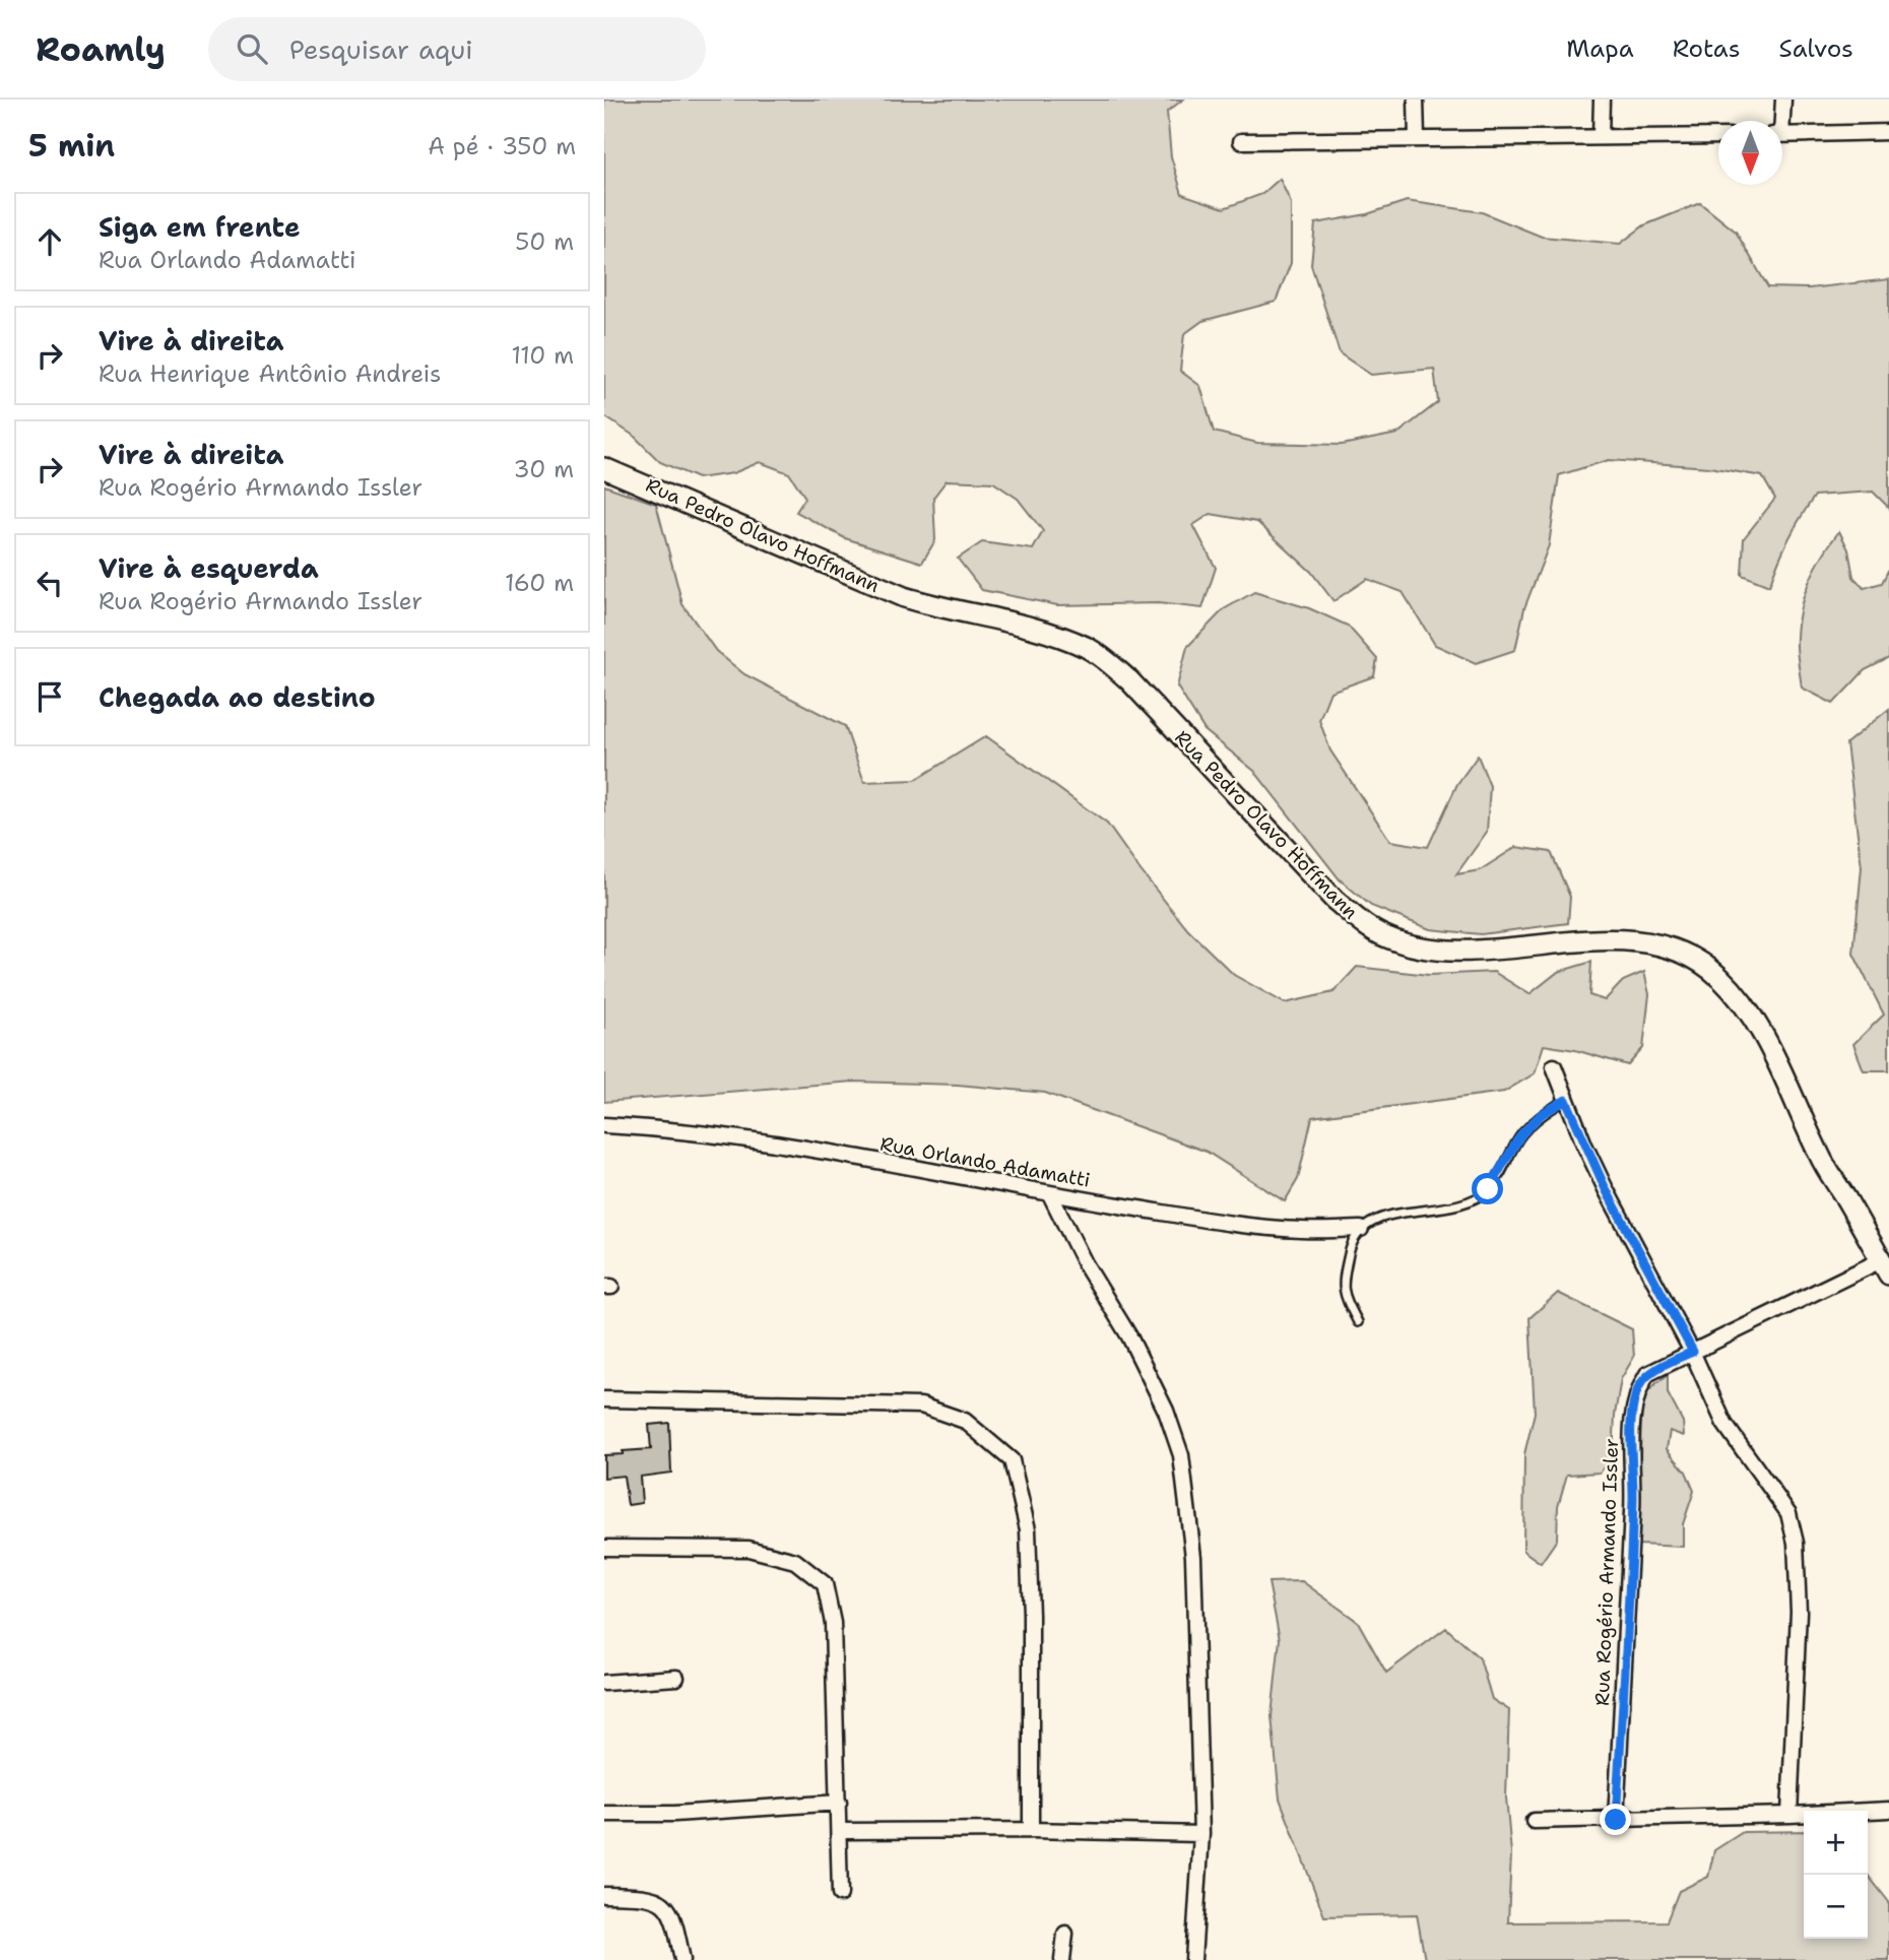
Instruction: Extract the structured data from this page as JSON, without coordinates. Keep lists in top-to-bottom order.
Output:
{
  "streets": {
    "street": ["Rua Pedro Olavo Hoffmann", "Rua Orlando Adamatti", "Rua Rogério Armando Issler"]
  },
  "crossings": [
    ["Rua Pedro Olavo Hoffmann", "Rua Rogério Armando Issler"]
  ],
  "north": "bottom",
  "page": {
    "header": "Roamly",
    "search": "Pesquisar aqui",
    "nav": ["Mapa", "Rotas", "Salvos"],
    "heading": ["5 min", "A pé · 350 m"],
    "list": [
      ["Siga em frente", "Rua Orlando Adamatti", "50 m"],
      ["Vire à direita", "Rua Henrique Antônio Andreis", "110 m"],
      ["Vire à direita", "Rua Rogério Armando Issler", "30 m"],
      ["Vire à esquerda", "Rua Rogério Armando Issler", "160 m"],
      "Chegada ao destino"
    ],
    "map_buttons": ["+", "−"]
  }
}
